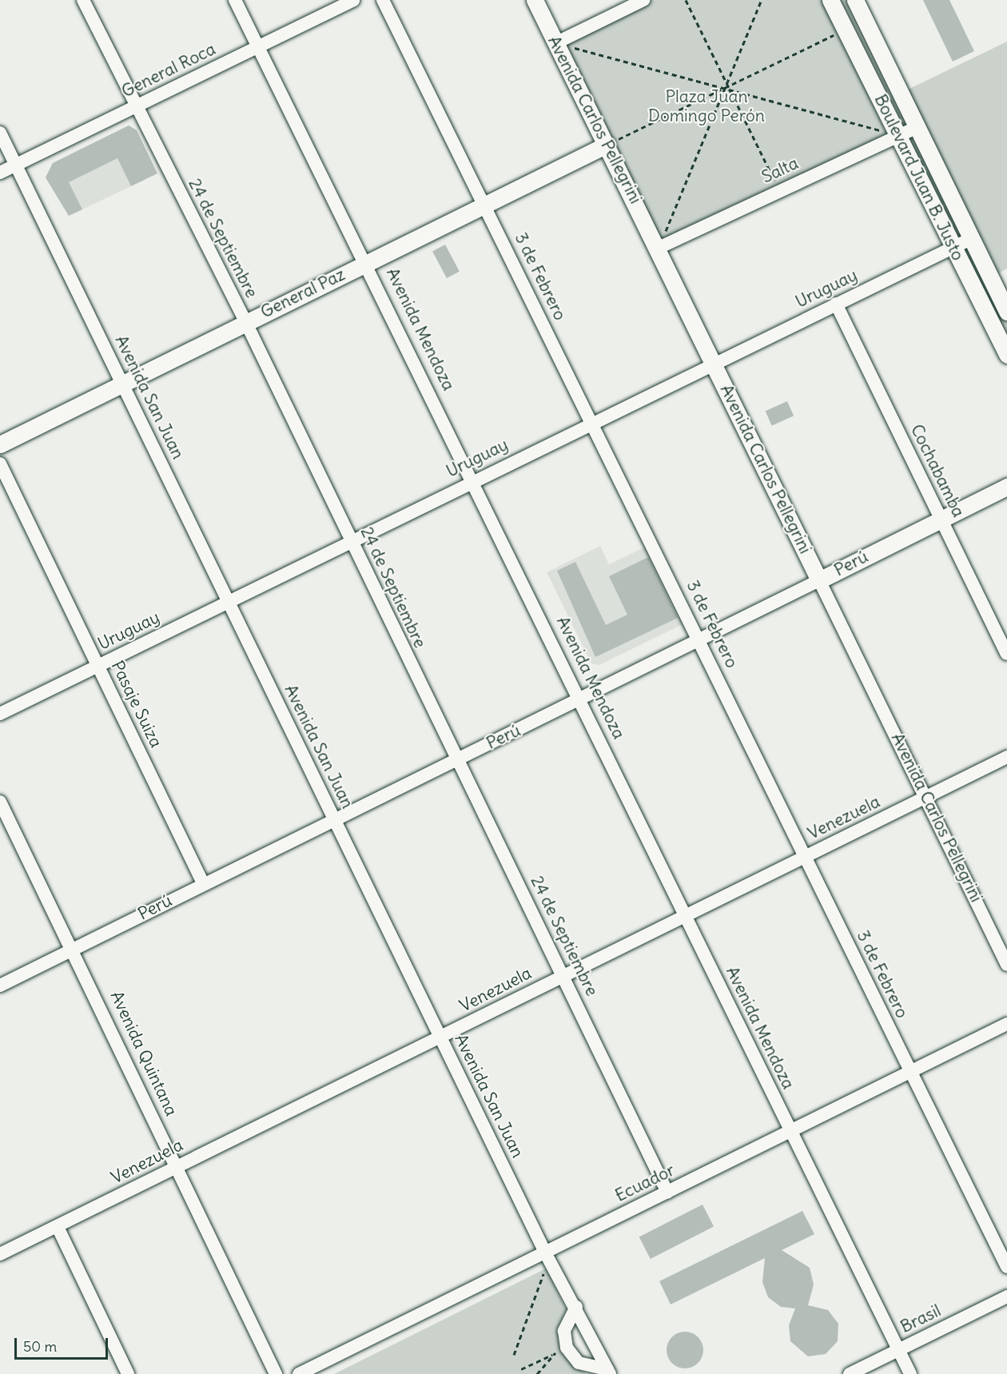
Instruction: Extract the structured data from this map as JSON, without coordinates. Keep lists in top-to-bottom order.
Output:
{
  "streets": {
    "street": [
      "General Roca",
      "Avenida Carlos Pellegrini",
      "Salta",
      "Boulevard Juan B. Justo",
      "24 de Septiembre",
      "3 de Febrero",
      "Uruguay",
      "General Paz",
      "Avenida Mendoza",
      "Avenida San Juan",
      "Cochabamba",
      "Perú",
      "Pasaje Suiza",
      "Venezuela",
      "Avenida Quintana",
      "Ecuador",
      "Brasil"
    ]
  },
  "crossings": [
    ["General Roca", "24 de Septiembre"],
    ["General Roca", "Avenida Mendoza"],
    ["General Roca", "Avenida San Juan"],
    ["Avenida Carlos Pellegrini", "Salta"],
    ["Avenida Carlos Pellegrini", "Uruguay"],
    ["Avenida Carlos Pellegrini", "General Paz"],
    ["Avenida Carlos Pellegrini", "Perú"],
    ["Avenida Carlos Pellegrini", "Venezuela"],
    ["Salta", "Boulevard Juan B. Justo"],
    ["Boulevard Juan B. Justo", "Uruguay"],
    ["24 de Septiembre", "Uruguay"],
    ["24 de Septiembre", "General Paz"],
    ["24 de Septiembre", "Perú"],
    ["24 de Septiembre", "Venezuela"],
    ["24 de Septiembre", "Ecuador"],
    ["3 de Febrero", "Uruguay"],
    ["3 de Febrero", "General Paz"],
    ["3 de Febrero", "Perú"],
    ["3 de Febrero", "Venezuela"],
    ["3 de Febrero", "Ecuador"],
    ["Uruguay", "Avenida Mendoza"],
    ["Uruguay", "Avenida San Juan"],
    ["Uruguay", "Cochabamba"],
    ["Uruguay", "Pasaje Suiza"],
    ["General Paz", "Avenida Mendoza"],
    ["General Paz", "Avenida San Juan"],
    ["Avenida Mendoza", "Perú"],
    ["Avenida Mendoza", "Venezuela"],
    ["Avenida Mendoza", "Ecuador"],
    ["Avenida Mendoza", "Brasil"],
    ["Avenida San Juan", "Perú"],
    ["Avenida San Juan", "Venezuela"],
    ["Avenida San Juan", "Ecuador"],
    ["Cochabamba", "Perú"],
    ["Perú", "Pasaje Suiza"],
    ["Perú", "Avenida Quintana"],
    ["Venezuela", "Avenida Quintana"]
  ],
  "parks": ["Plaza Juan Domingo Perón"],
  "scale_bar": "50 m"
}
